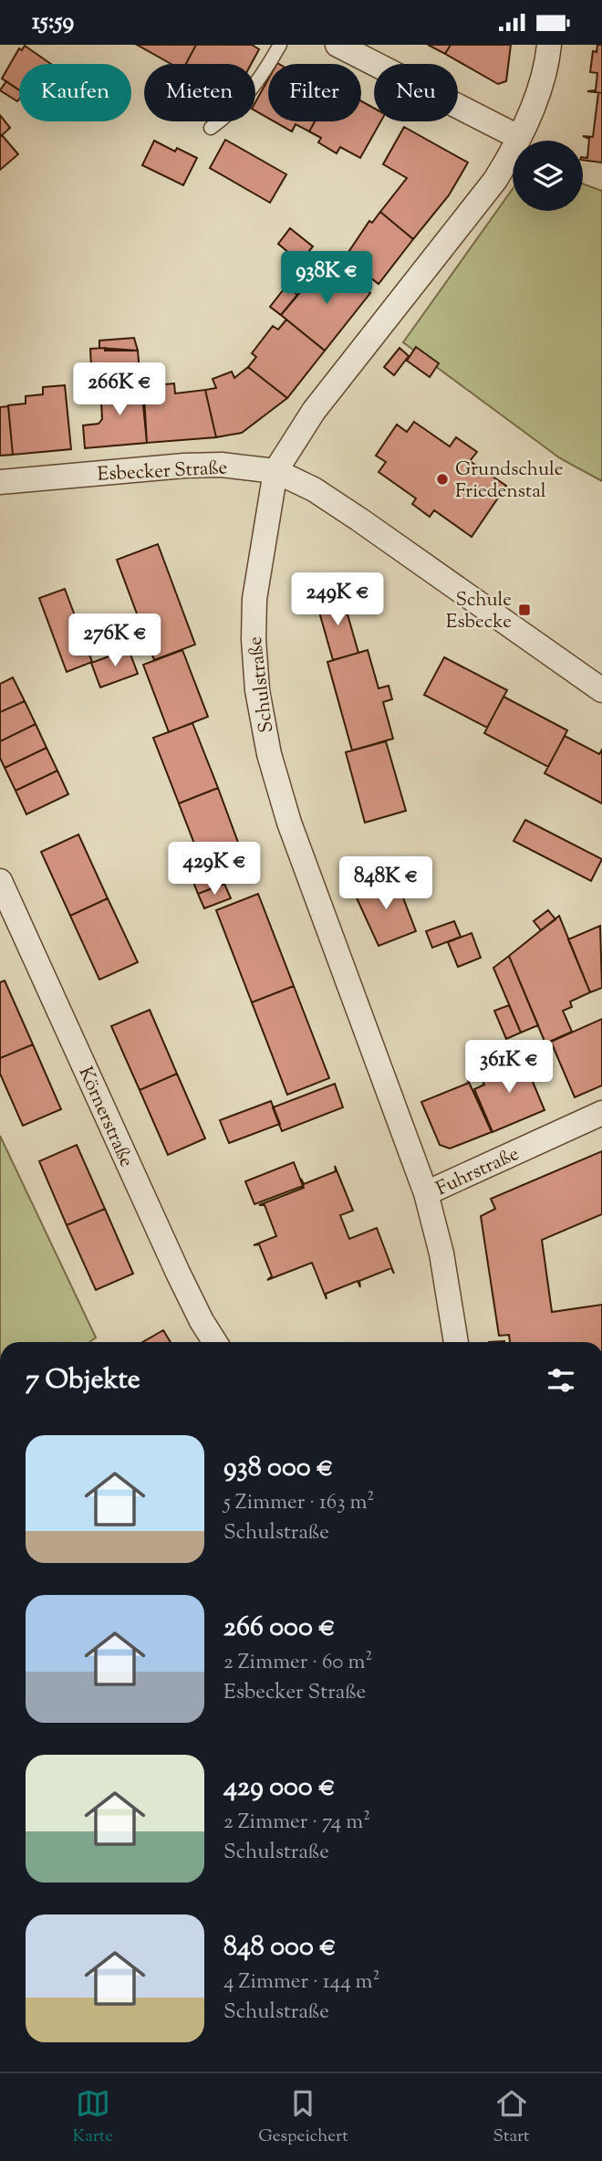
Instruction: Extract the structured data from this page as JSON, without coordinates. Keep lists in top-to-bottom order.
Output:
{
  "streets": {
    "street": [
      "Esbecker Straße",
      "Schulstraße",
      "Körnerstraße",
      "Fuhrstraße"
    ]
  },
  "crossings": [
    ["Esbecker Straße", "Schulstraße"],
    ["Schulstraße", "Fuhrstraße"]
  ],
  "places": {
    "other": ["Grundschule Friedenstal"],
    "transit": ["Schule Esbecke"]
  },
  "page": {
    "status": "15:59",
    "chip": [
      "Kaufen",
      "Mieten",
      "Filter",
      "Neu"
    ],
    "price": [
      "938K €",
      "266K €",
      "249K €",
      "276K €",
      "429K €",
      "848K €",
      "361K €"
    ],
    "heading": "7 Objekte",
    "list": [
      {
        "name": "938 000 €",
        "note": "5 Zimmer · 163 m² · Schulstraße"
      },
      {
        "name": "266 000 €",
        "note": "2 Zimmer · 60 m² · Esbecker Straße"
      },
      {
        "name": "429 000 €",
        "note": "2 Zimmer · 74 m² · Schulstraße"
      },
      {
        "name": "848 000 €",
        "note": "4 Zimmer · 144 m² · Schulstraße"
      }
    ],
    "tabs": ["Karte", "Gespeichert", "Start"]
  }
}
